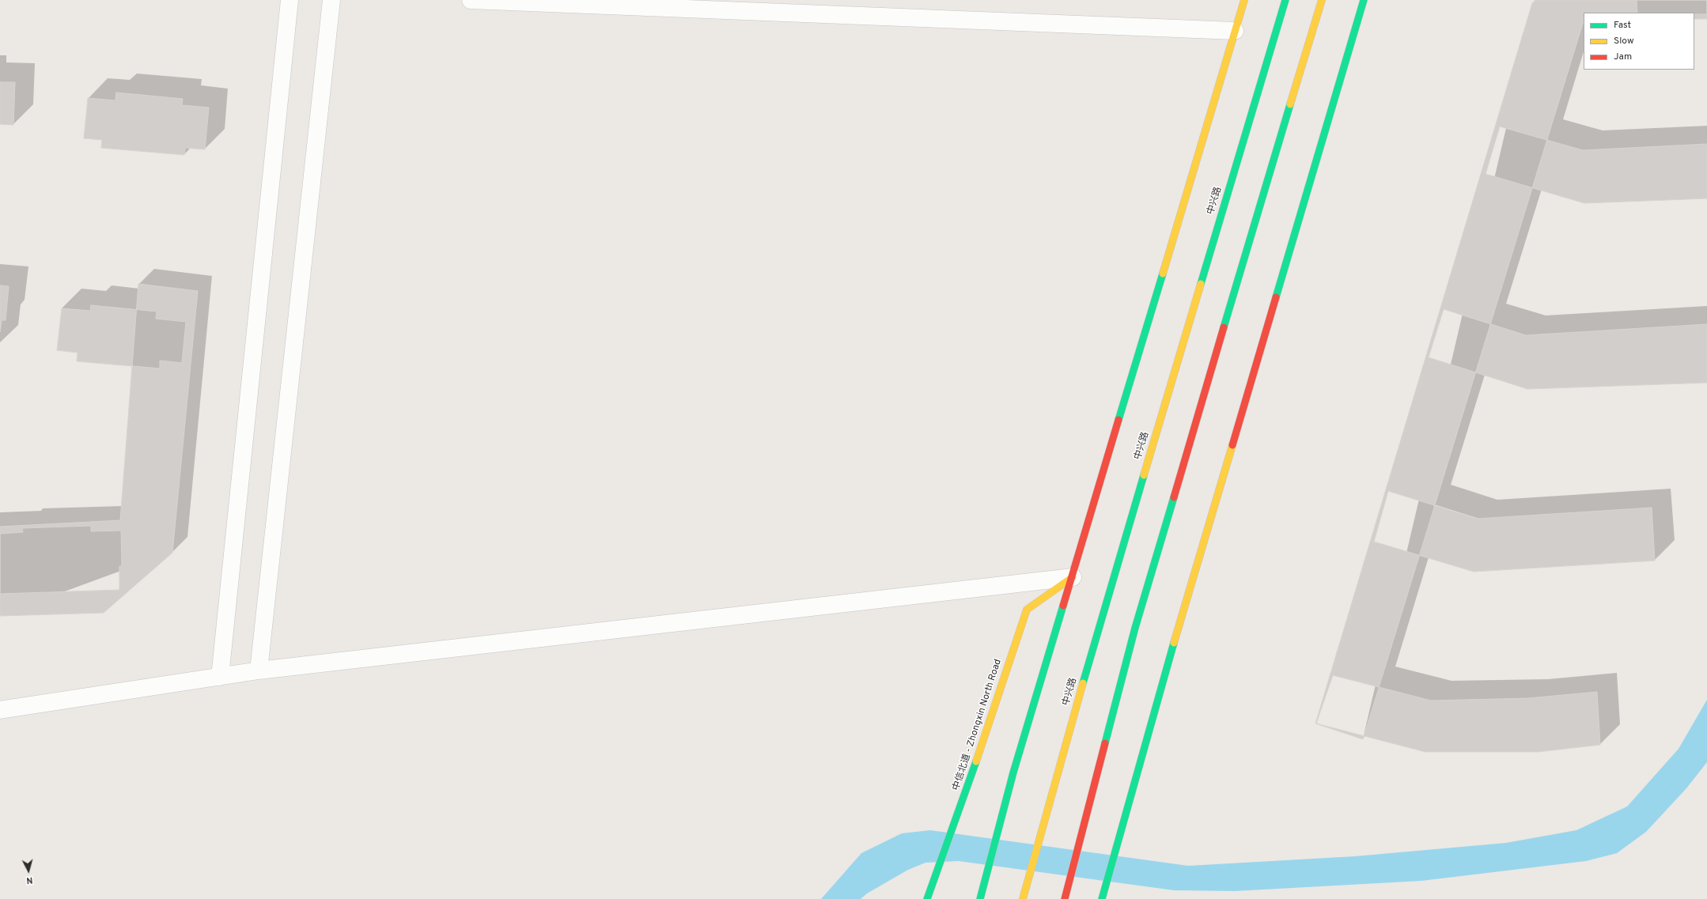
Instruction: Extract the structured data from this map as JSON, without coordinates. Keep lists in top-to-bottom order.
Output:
{
  "streets": {
    "main road": ["中兴路", "中信北道 - Zhongxin North Road"]
  },
  "legend": ["Fast", "Slow", "Jam"],
  "north": "bottom"
}
